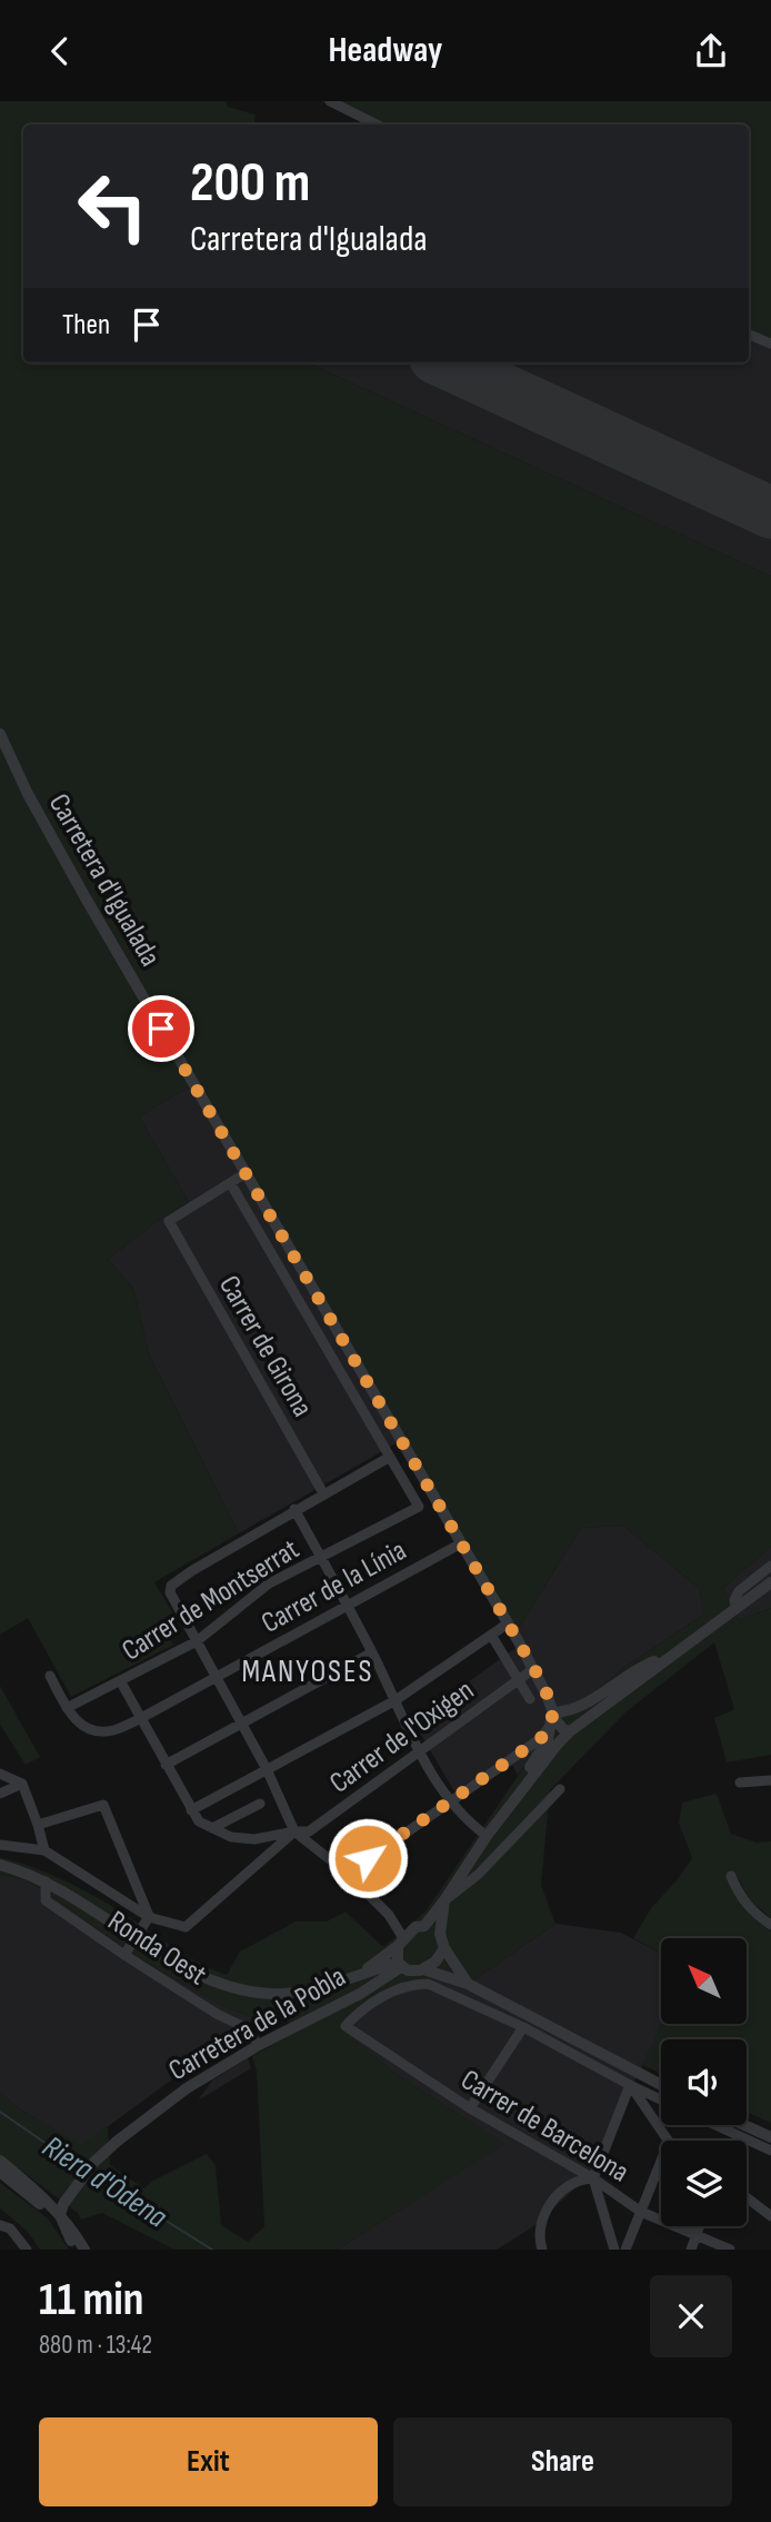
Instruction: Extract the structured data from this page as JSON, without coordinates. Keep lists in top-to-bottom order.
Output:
{
  "streets": {
    "street": [
      "Carretera d'Igualada",
      "Carrer de Girona",
      "Carrer de la Línia",
      "Carrer de Montserrat",
      "Carrer de l'Oxigen",
      "Ronda Oest",
      "Carretera de la Pobla",
      "Carrer de Barcelona"
    ]
  },
  "crossings": [
    ["Carretera d'Igualada", "Carrer de la Línia"],
    ["Carretera d'Igualada", "Carrer de l'Oxigen"],
    ["Carrer de la Línia", "Carrer de Montserrat"],
    ["Ronda Oest", "Carretera de la Pobla"]
  ],
  "districts": ["MANYOSES"],
  "water": ["Riera d'Òdena"],
  "north": "top left",
  "page": {
    "header": "Headway",
    "turn": ["200 m", "Carretera d'Igualada"],
    "then": "Then",
    "heading": ["11 min", "880 m · 13:42"],
    "buttons": ["Exit", "Share"]
  }
}
